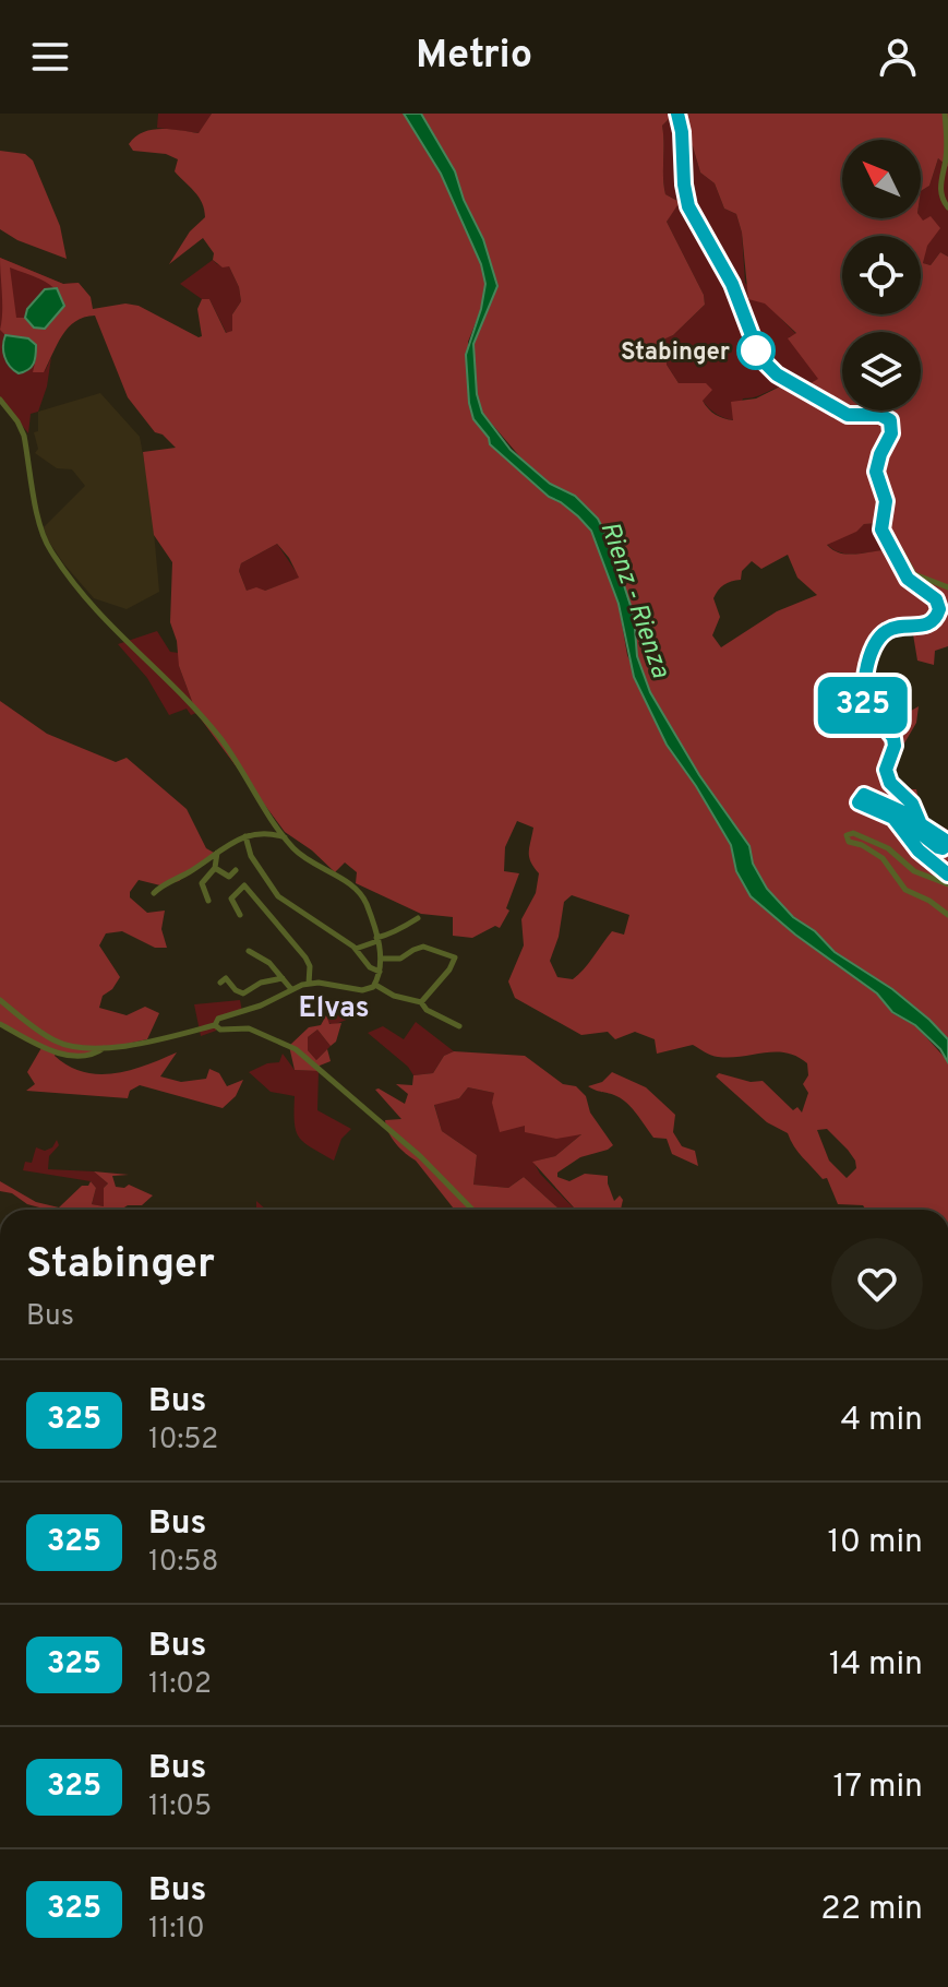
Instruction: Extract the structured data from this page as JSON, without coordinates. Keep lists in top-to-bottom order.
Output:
{
  "districts": ["Elvas"],
  "water": ["Rienz - Rienza"],
  "places": ["Stabinger"],
  "lines": ["bus line 325"],
  "north": "top left",
  "page": {
    "header": "Metrio",
    "on_map": "325",
    "heading": ["Stabinger", "Bus"],
    "list": [
      {
        "mark": "325",
        "name": "Bus",
        "note": "10:52",
        "value": "4 min"
      },
      {
        "mark": "325",
        "name": "Bus",
        "note": "10:58",
        "value": "10 min"
      },
      {
        "mark": "325",
        "name": "Bus",
        "note": "11:02",
        "value": "14 min"
      },
      {
        "mark": "325",
        "name": "Bus",
        "note": "11:05",
        "value": "17 min"
      },
      {
        "mark": "325",
        "name": "Bus",
        "note": "11:10",
        "value": "22 min"
      }
    ]
  }
}
